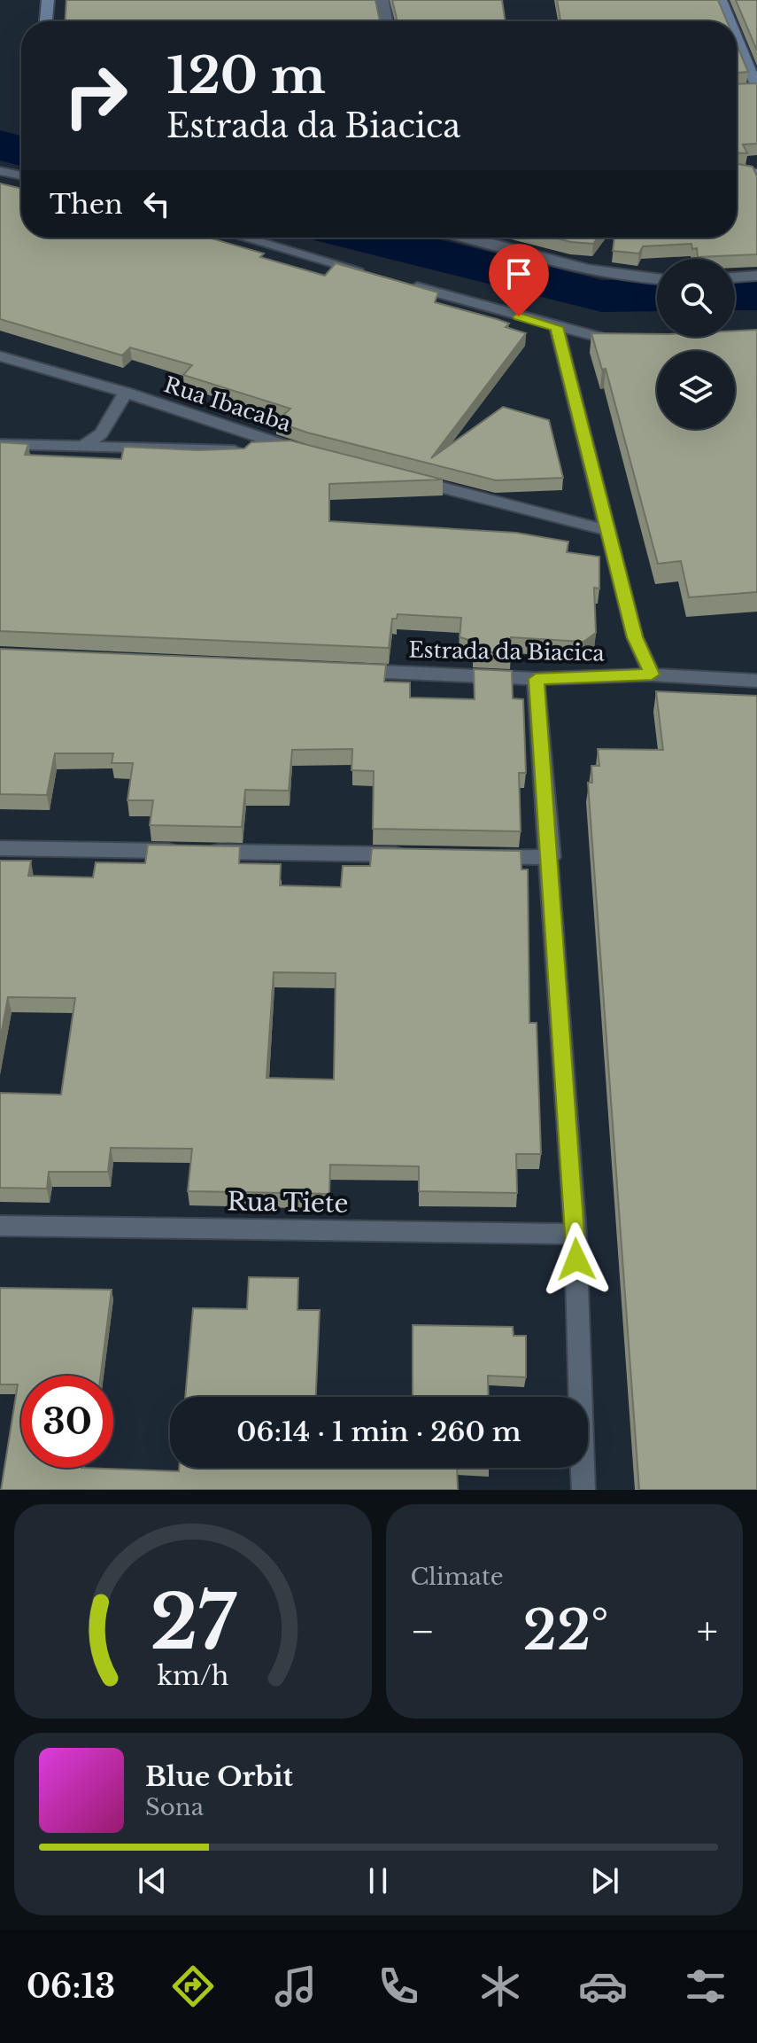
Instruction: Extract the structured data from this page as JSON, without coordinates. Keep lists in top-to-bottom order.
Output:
{
  "streets": {
    "street": ["Rua Ibacaba", "Estrada da Biacica", "Rua Tiete"]
  },
  "page": {
    "turn": ["120 m", "Estrada da Biacica"],
    "then": "Then",
    "limit": "30",
    "trip": "06:14 · 1 min · 260 m",
    "tile": "Climate",
    "heat": ["−", "22°", "+"],
    "song": ["Blue Orbit", "Sona"],
    "tabs": "06:13",
    "gauge": ["27", "km/h"]
  }
}
